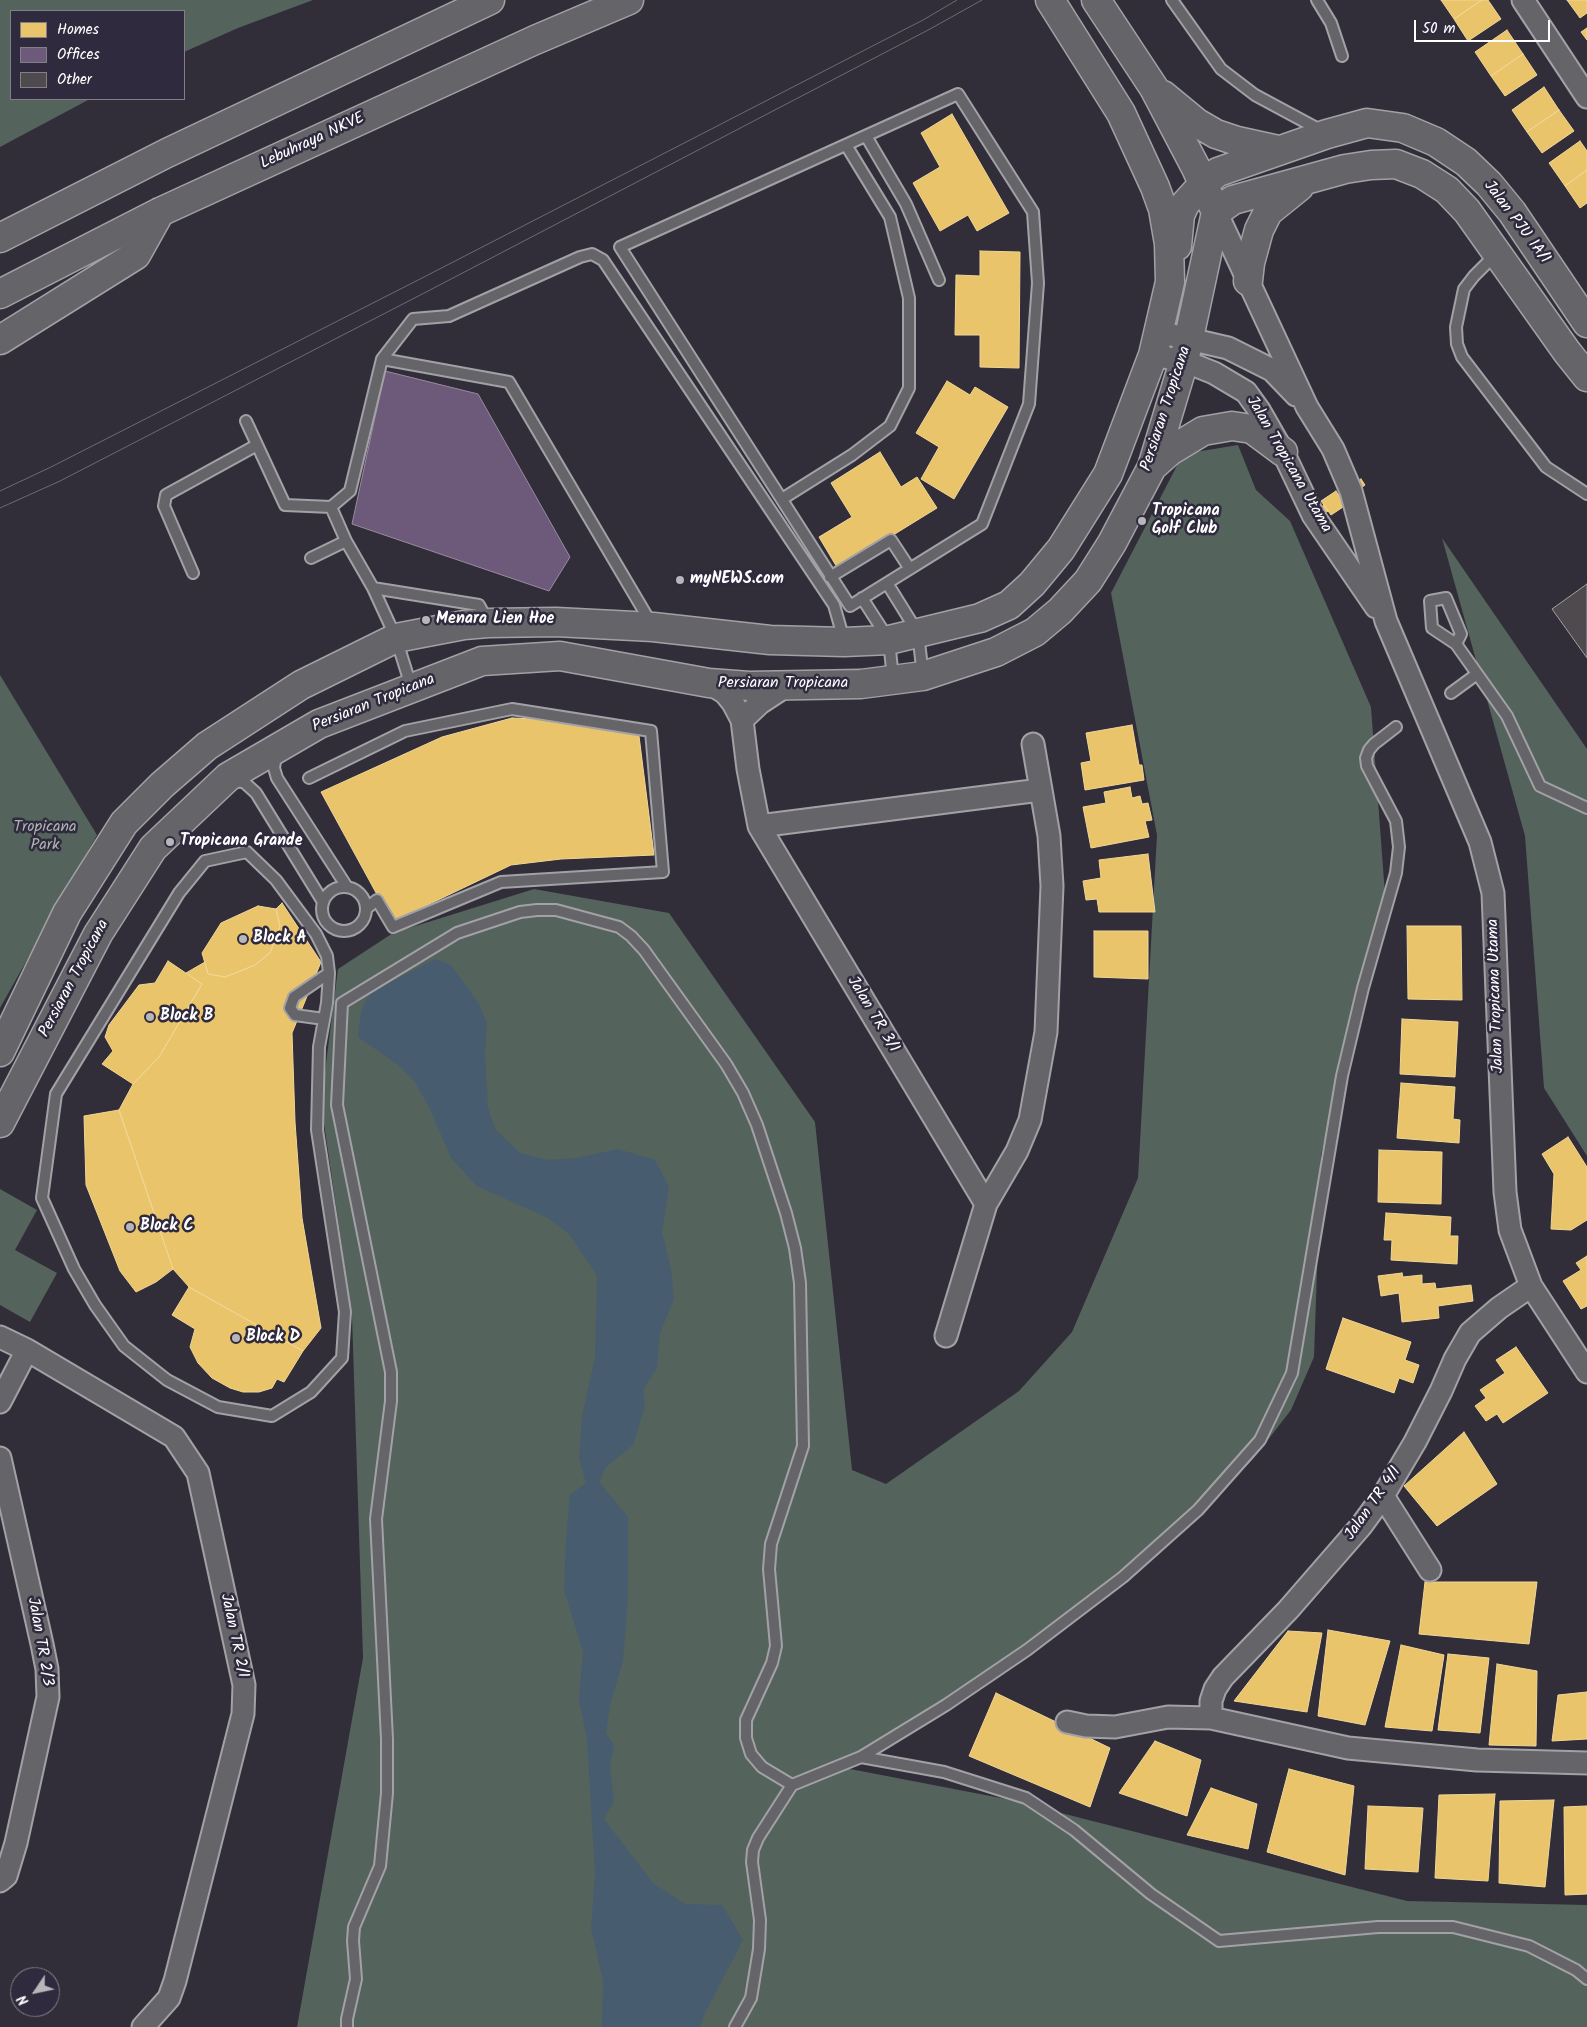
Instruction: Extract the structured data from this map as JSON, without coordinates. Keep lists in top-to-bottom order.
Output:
{
  "streets": {
    "main road": ["Lebuhraya NKVE", "Jalan PJU 1A/1", "Persiaran Tropicana"],
    "street": [
      "Jalan Tropicana Utama",
      "Jalan TR 3/1",
      "Jalan TR 4/1",
      "Jalan TR 2/1",
      "Jalan TR 2/3"
    ]
  },
  "crossings": [
    ["Jalan PJU 1A/1", "Persiaran Tropicana"],
    ["Jalan PJU 1A/1", "Jalan Tropicana Utama"],
    ["Persiaran Tropicana", "Jalan Tropicana Utama"],
    ["Jalan Tropicana Utama", "Jalan TR 4/1"]
  ],
  "parks": ["Tropicana Park"],
  "places": [
    "Tropicana Golf Club",
    "myNEWS.com",
    "Menara Lien Hoe",
    "Tropicana Grande",
    "Block A",
    "Block B",
    "Block C",
    "Block D"
  ],
  "legend": ["Homes", "Offices", "Other"],
  "scale_bar": "50 m",
  "north": "bottom left"
}
